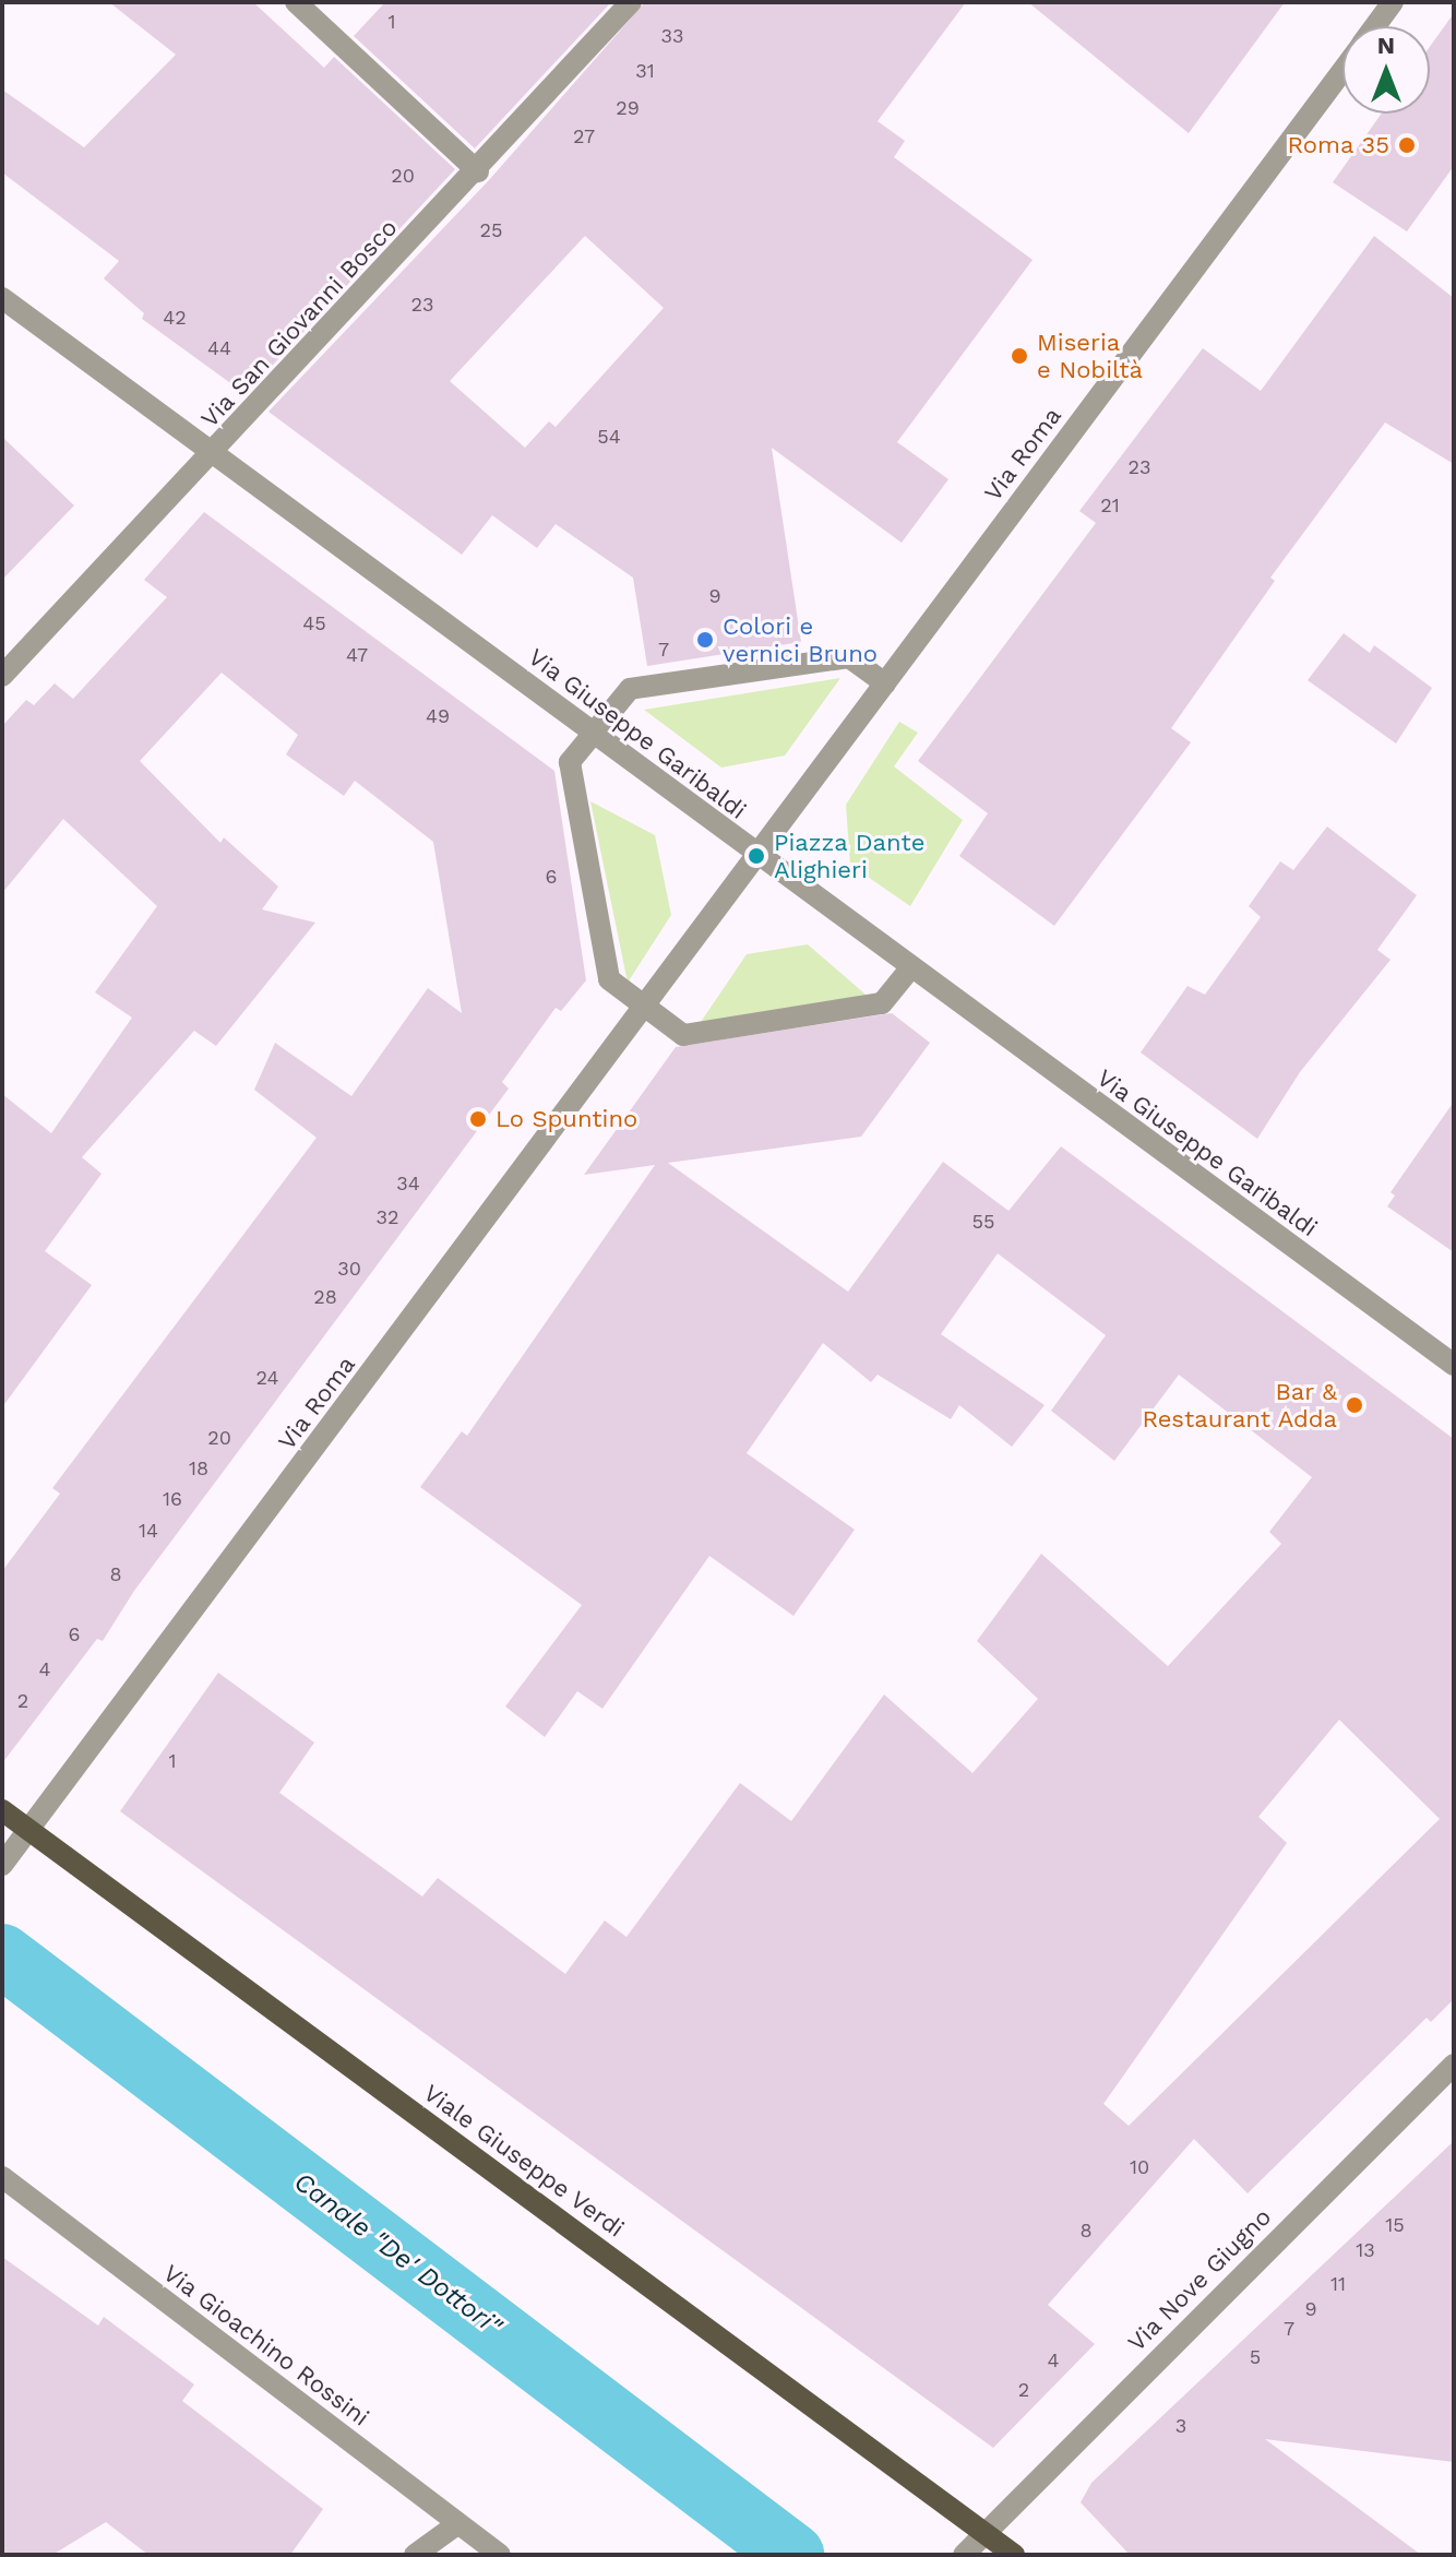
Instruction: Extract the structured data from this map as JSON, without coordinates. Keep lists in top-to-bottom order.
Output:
{
  "streets": {
    "main road": ["Viale Giuseppe Verdi"],
    "street": [
      "Via San Giovanni Bosco",
      "Via Roma",
      "Via Giuseppe Garibaldi",
      "Via Nove Giugno",
      "Via Gioachino Rossini"
    ]
  },
  "crossings": [
    ["Via San Giovanni Bosco", "Via Giuseppe Garibaldi"],
    ["Via Roma", "Viale Giuseppe Verdi"],
    ["Viale Giuseppe Verdi", "Via Nove Giugno"]
  ],
  "water": ["Canale \"De' Dottori\""],
  "places": [
    "Roma 35",
    "Miseria e Nobiltà",
    "Colori e vernici Bruno",
    "Piazza Dante Alighieri",
    "Lo Spuntino",
    "Bar & Restaurant Adda"
  ],
  "house_numbers": [
    "1",
    "33",
    "31",
    "29",
    "27",
    "20",
    "25",
    "23",
    "42",
    "44",
    "54",
    "23",
    "21",
    "9",
    "45",
    "7",
    "47",
    "49",
    "6",
    "34",
    "32",
    "55",
    "30",
    "28",
    "24",
    "20",
    "18",
    "16",
    "14",
    "8",
    "6",
    "4",
    "2",
    "1",
    "10",
    "15",
    "8",
    "13",
    "11",
    "9",
    "7",
    "5",
    "4",
    "2",
    "3"
  ],
  "north": "top"
}
